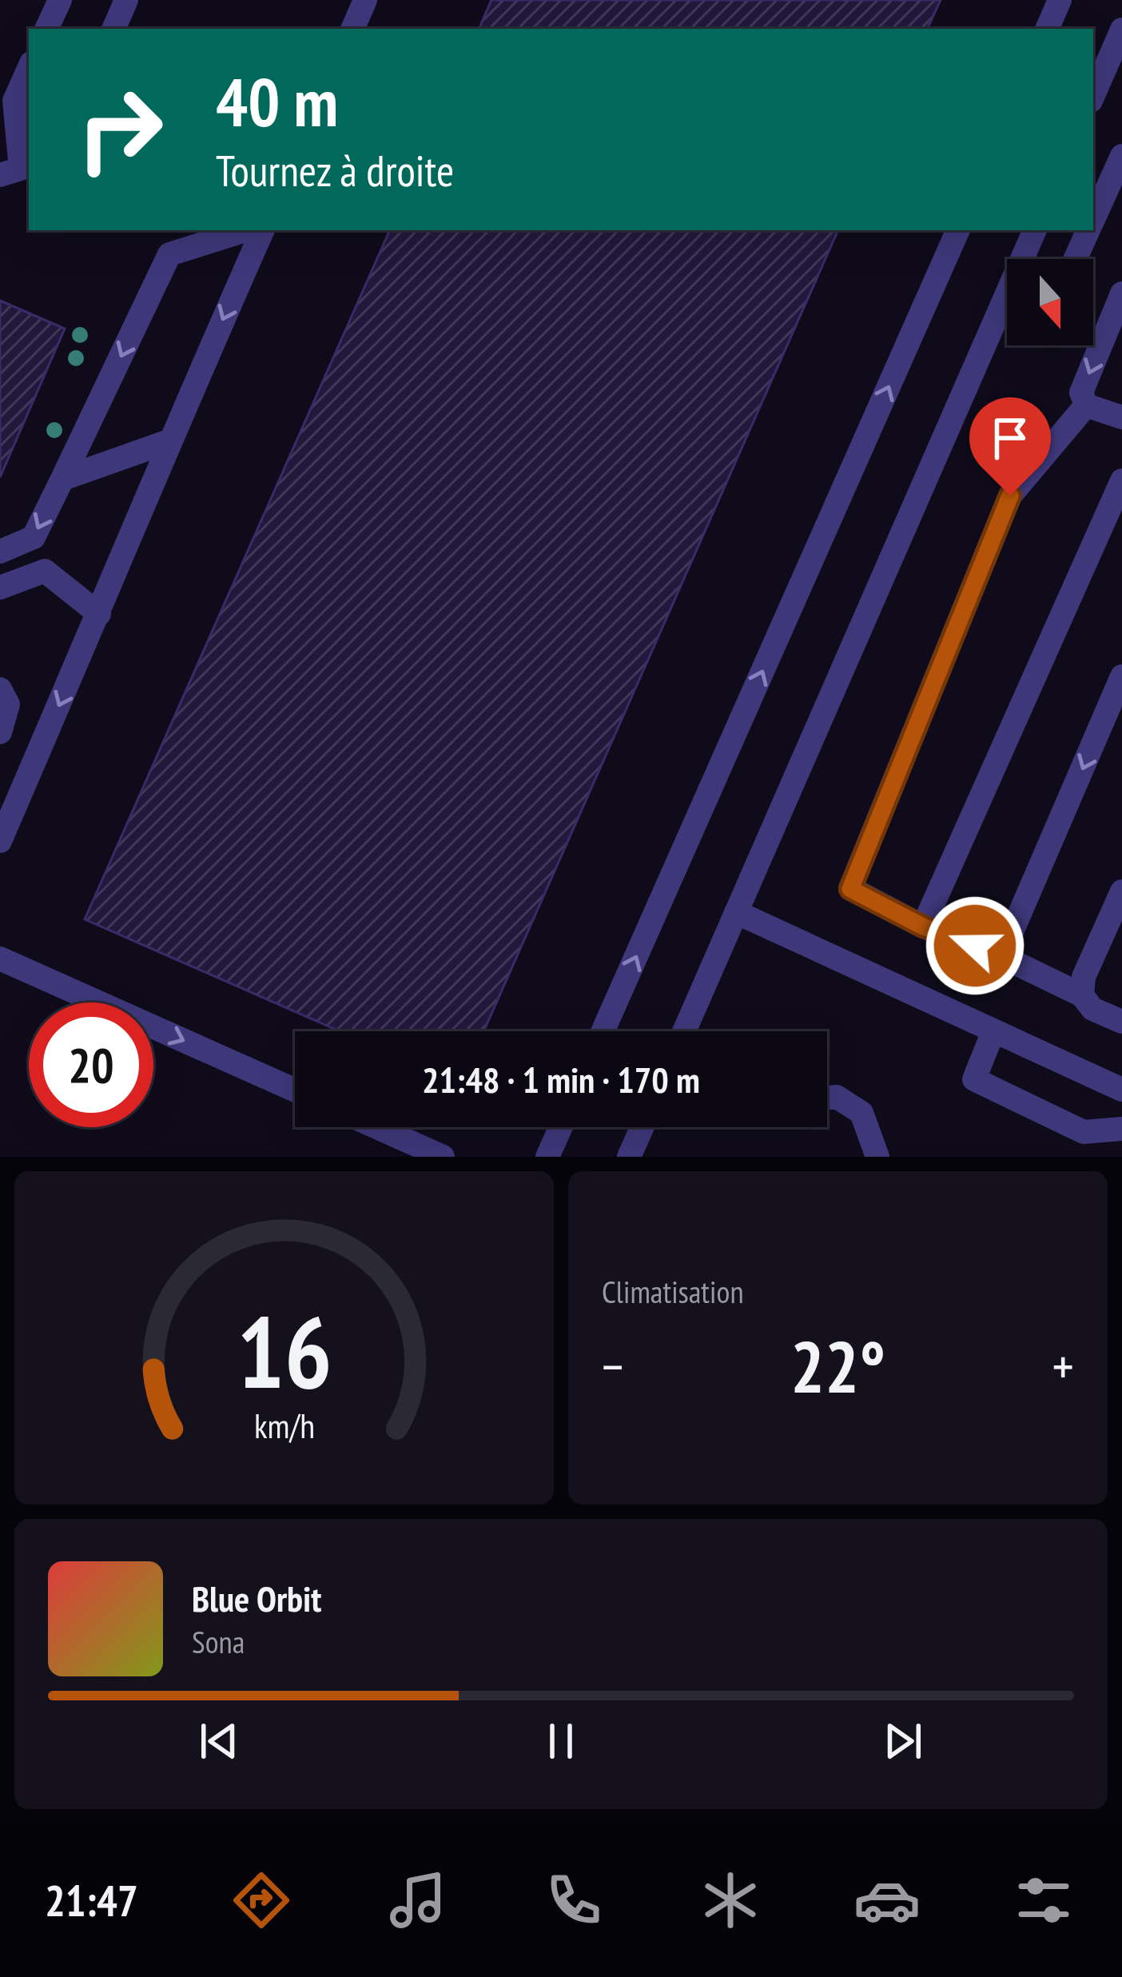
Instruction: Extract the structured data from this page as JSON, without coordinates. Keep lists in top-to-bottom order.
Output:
{
  "north": "bottom",
  "page": {
    "turn": ["40 m", "Tournez à droite"],
    "limit": "20",
    "trip": "21:48 · 1 min · 170 m",
    "tile": "Climatisation",
    "heat": ["−", "22°", "+"],
    "song": ["Blue Orbit", "Sona"],
    "tabs": "21:47",
    "gauge": ["16", "km/h"]
  }
}
